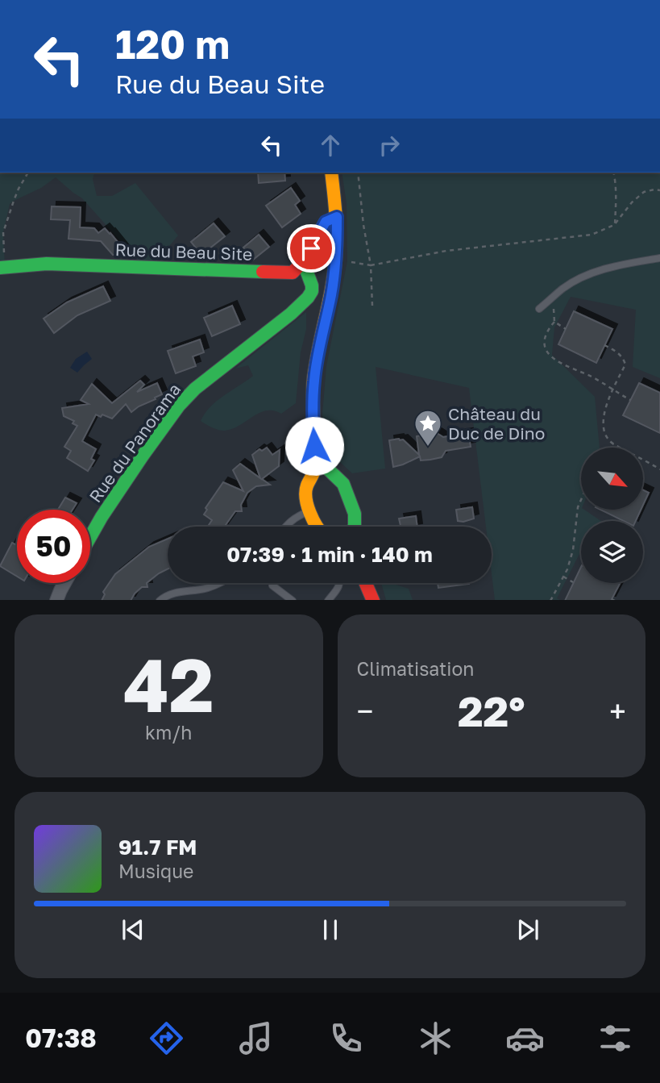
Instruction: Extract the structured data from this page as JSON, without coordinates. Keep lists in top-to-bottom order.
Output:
{
  "streets": {
    "street": ["Rue du Beau Site", "Rue du Panorama"]
  },
  "crossings": [
    ["Rue du Beau Site", "Rue du Panorama"]
  ],
  "places": {
    "place": ["Château du Duc de Dino"]
  },
  "north": "bottom right",
  "page": {
    "turn": ["120 m", "Rue du Beau Site"],
    "limit": "50",
    "trip": "07:39 · 1 min · 140 m",
    "tile": [
      ["42", "km/h"],
      "Climatisation"
    ],
    "heat": ["−", "22°", "+"],
    "song": ["91.7 FM", "Musique"],
    "tabs": "07:38"
  }
}
